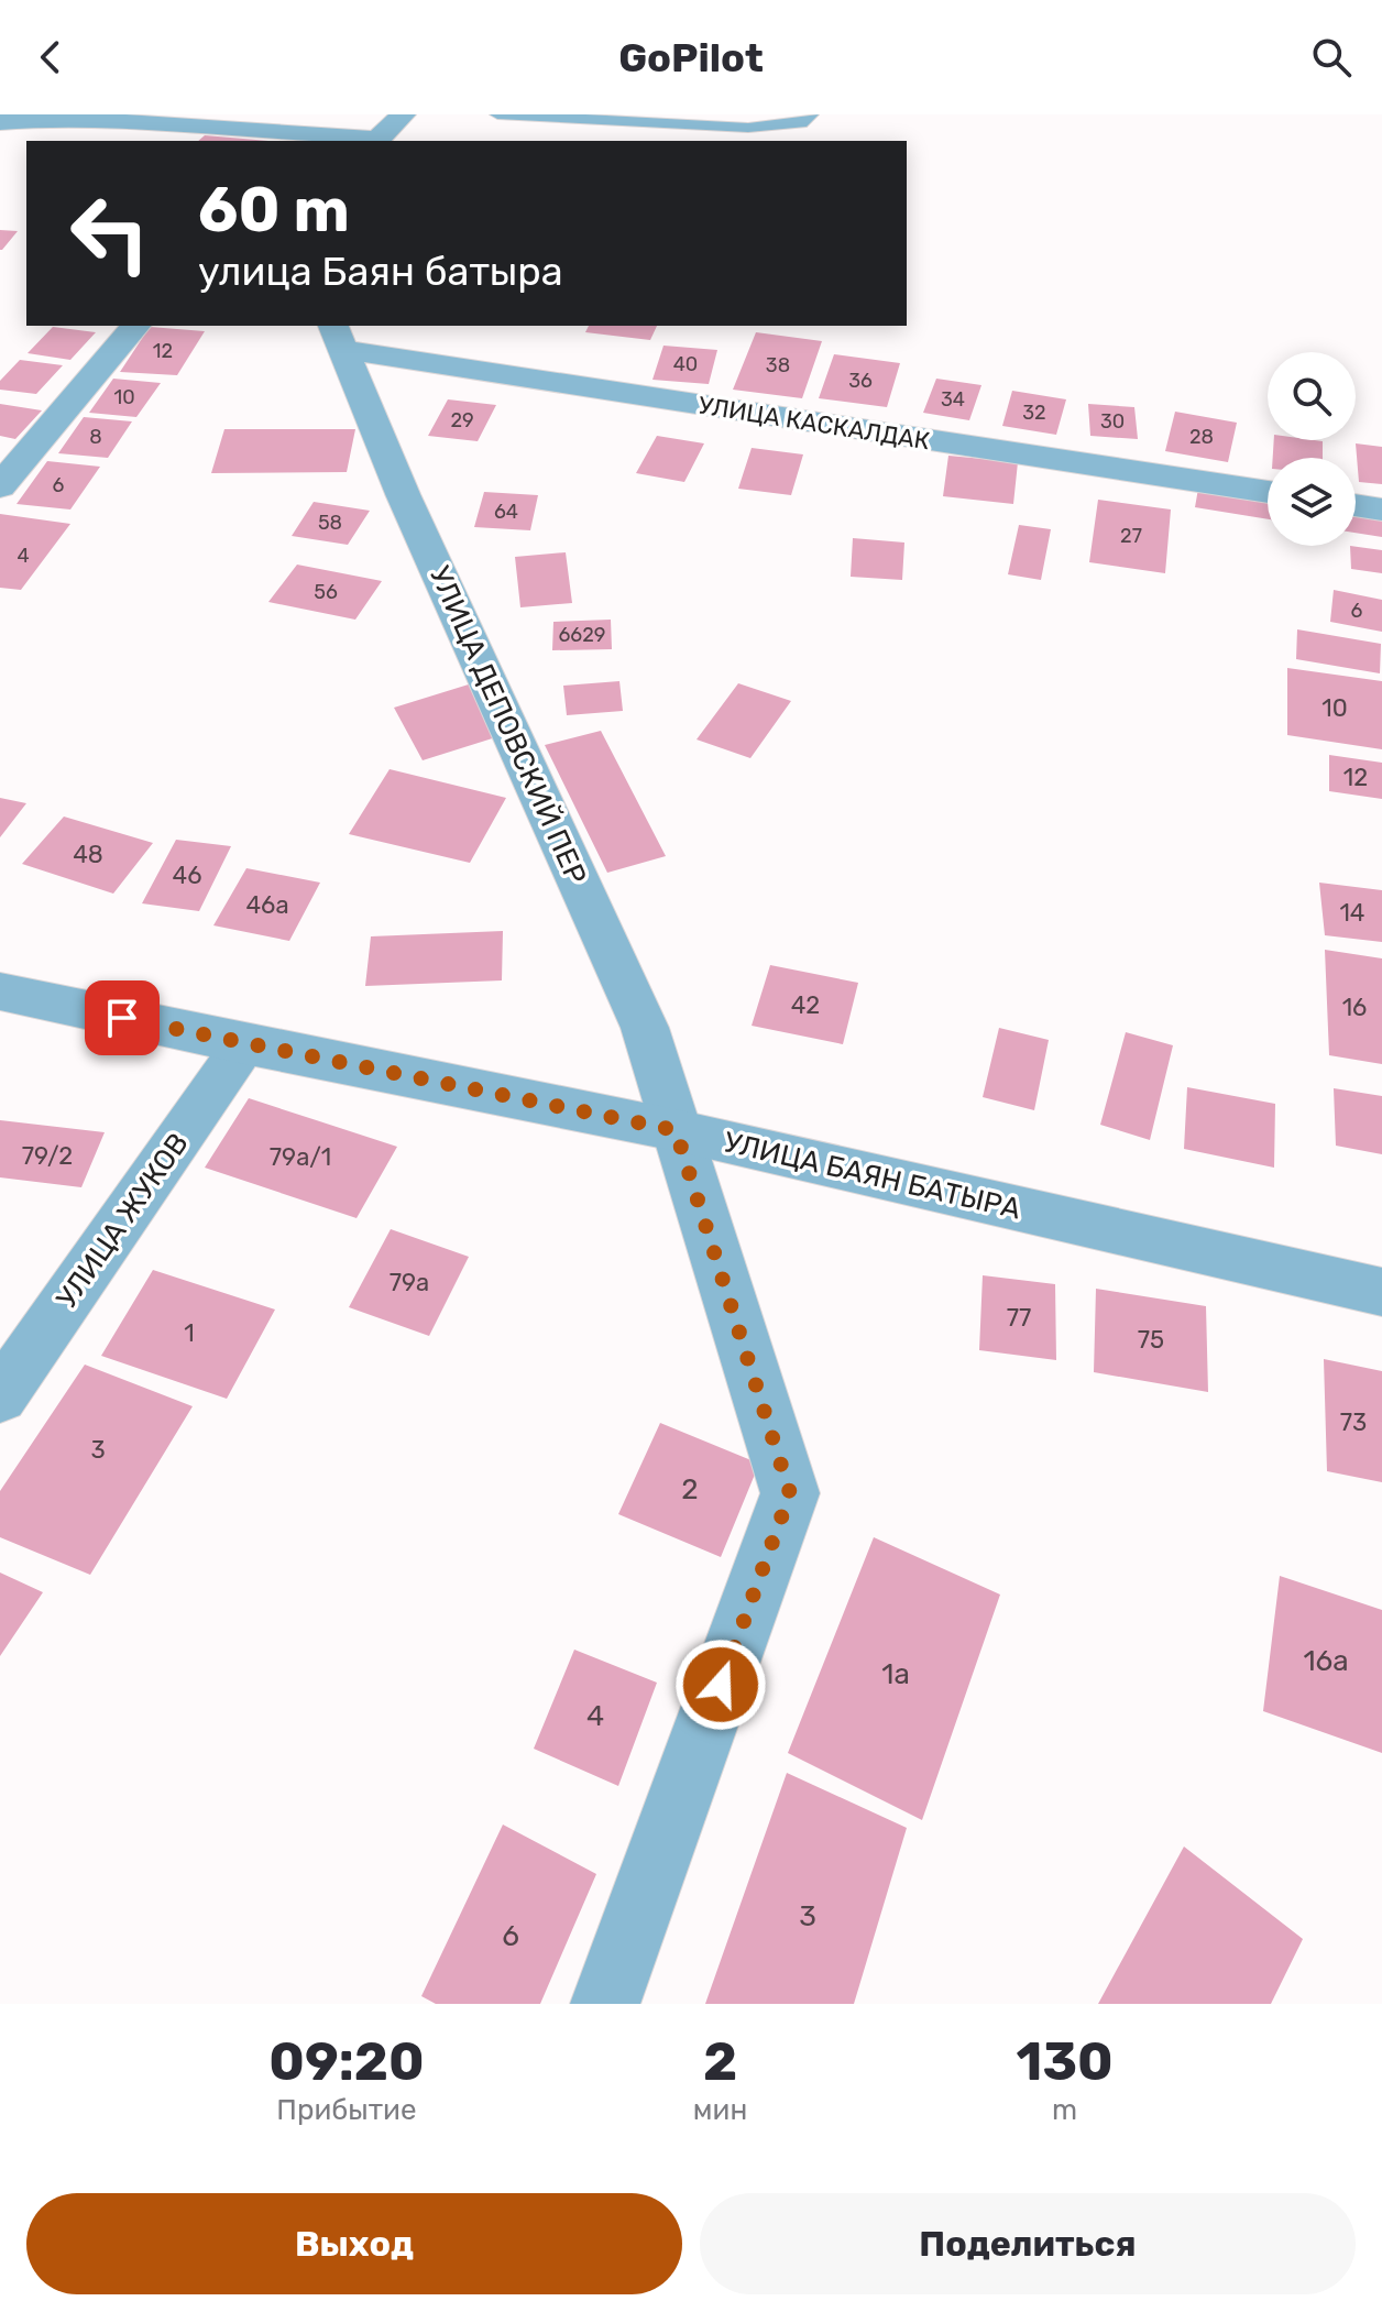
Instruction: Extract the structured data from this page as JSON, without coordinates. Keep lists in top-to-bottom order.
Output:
{
  "streets": {
    "street": [
      "УЛИЦА КАСКАЛДАК",
      "УЛИЦА ДЕПОВСКИЙ ПЕР",
      "УЛИЦА БАЯН БАТЫРА",
      "УЛИЦА ЖУКОВ"
    ]
  },
  "crossings": [
    ["УЛИЦА КАСКАЛДАК", "УЛИЦА ДЕПОВСКИЙ ПЕР"],
    ["УЛИЦА ДЕПОВСКИЙ ПЕР", "УЛИЦА БАЯН БАТЫРА"],
    ["УЛИЦА БАЯН БАТЫРА", "УЛИЦА ЖУКОВ"]
  ],
  "house_numbers": [
    "12",
    "40",
    "38",
    "36",
    "10",
    "34",
    "32",
    "29",
    "30",
    "8",
    "28",
    "6",
    "64",
    "58",
    "27",
    "4",
    "56",
    "6",
    "6629",
    "10",
    "12",
    "48",
    "46",
    "46а",
    "14",
    "42",
    "16",
    "79/2",
    "79а/1",
    "79а",
    "77",
    "1",
    "75",
    "73",
    "3",
    "2",
    "16а",
    "1а",
    "4",
    "3",
    "6"
  ],
  "page": {
    "header": "GoPilot",
    "turn": ["60 m", "улица Баян батыра"],
    "eta": [
      "09:20",
      "Прибытие",
      "2",
      "мин",
      "130",
      "m"
    ],
    "buttons": ["Выход", "Поделиться"]
  }
}
